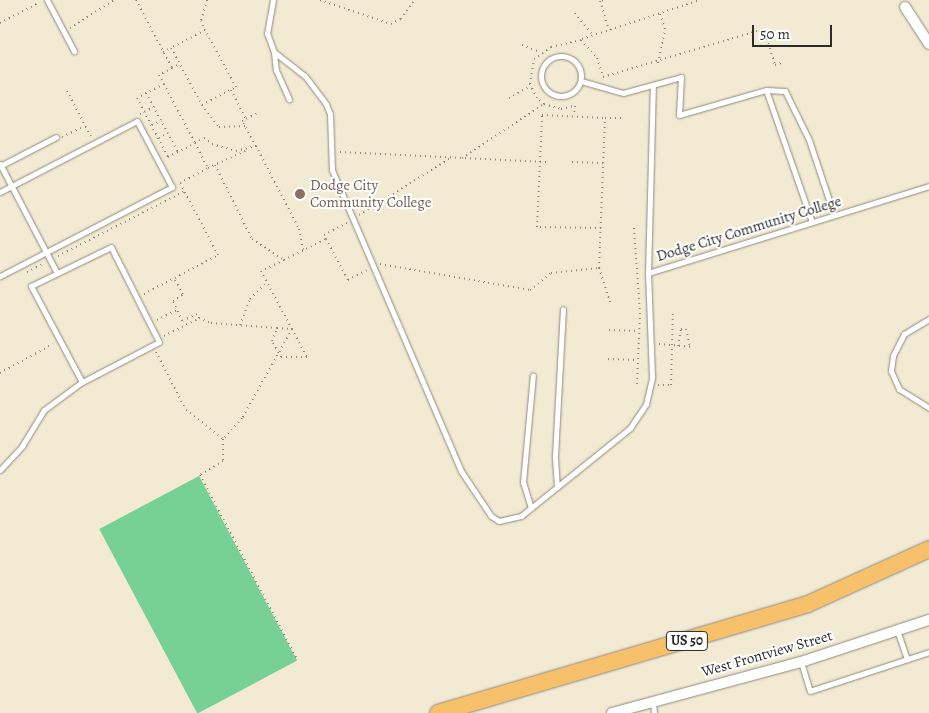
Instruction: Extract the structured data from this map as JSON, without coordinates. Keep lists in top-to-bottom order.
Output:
{
  "streets": {
    "highway": ["US 50"],
    "street": ["West Frontview Street"],
    "lane": ["Dodge City Community College"]
  },
  "places": ["Dodge City Community College"],
  "scale_bar": "50 m"
}
